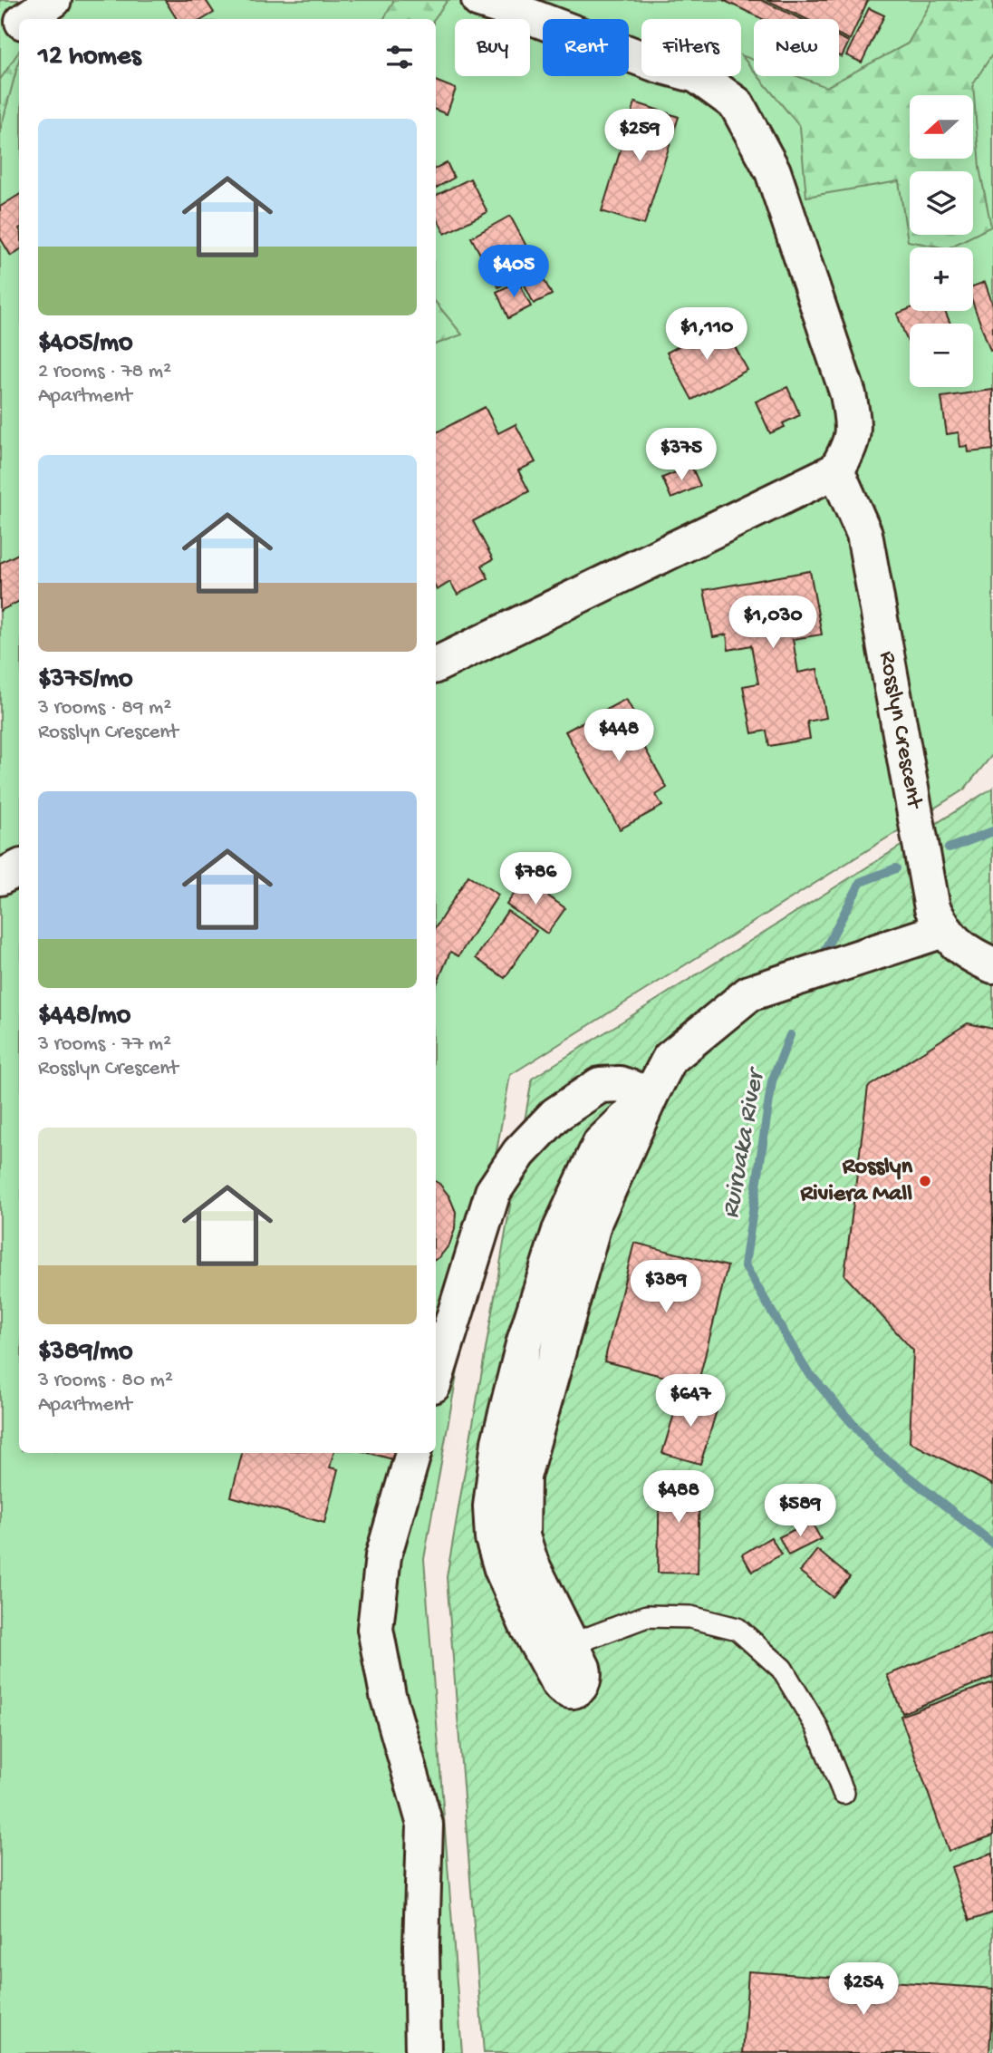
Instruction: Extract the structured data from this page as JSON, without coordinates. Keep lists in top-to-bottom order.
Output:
{
  "streets": {
    "street": ["Rosslyn Crescent"]
  },
  "water": ["Ruiruaka River"],
  "places": ["Rosslyn Riviera Mall"],
  "north": "left",
  "page": {
    "chip": [
      "Buy",
      "Rent",
      "Filters",
      "New"
    ],
    "heading": "12 homes",
    "map_buttons": ["+", "−"],
    "list": [
      {
        "name": "$405/mo",
        "note": "2 rooms · 78 m² · Apartment"
      },
      {
        "name": "$375/mo",
        "note": "3 rooms · 89 m² · Rosslyn Crescent"
      },
      {
        "name": "$448/mo",
        "note": "3 rooms · 77 m² · Rosslyn Crescent"
      },
      {
        "name": "$389/mo",
        "note": "3 rooms · 80 m² · Apartment"
      }
    ],
    "price": [
      "$259",
      "$405",
      "$1,110",
      "$375",
      "$1,030",
      "$448",
      "$786",
      "$389",
      "$647",
      "$488",
      "$589",
      "$254"
    ]
  }
}
